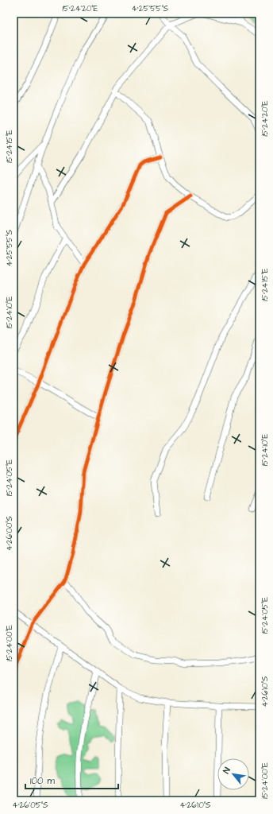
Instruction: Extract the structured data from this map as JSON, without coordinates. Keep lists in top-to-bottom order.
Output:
{
  "scale_bar": "100 m",
  "north": "top left",
  "coordinates": [
    "15°24'20\"E",
    "4°25'55\"S",
    "15°24'15\"E",
    "15°24'10\"E",
    "15°24'05\"E",
    "4°26'00\"S",
    "15°24'00\"E",
    "4°26'10\"S",
    "4°26'05\"S"
  ]
}
